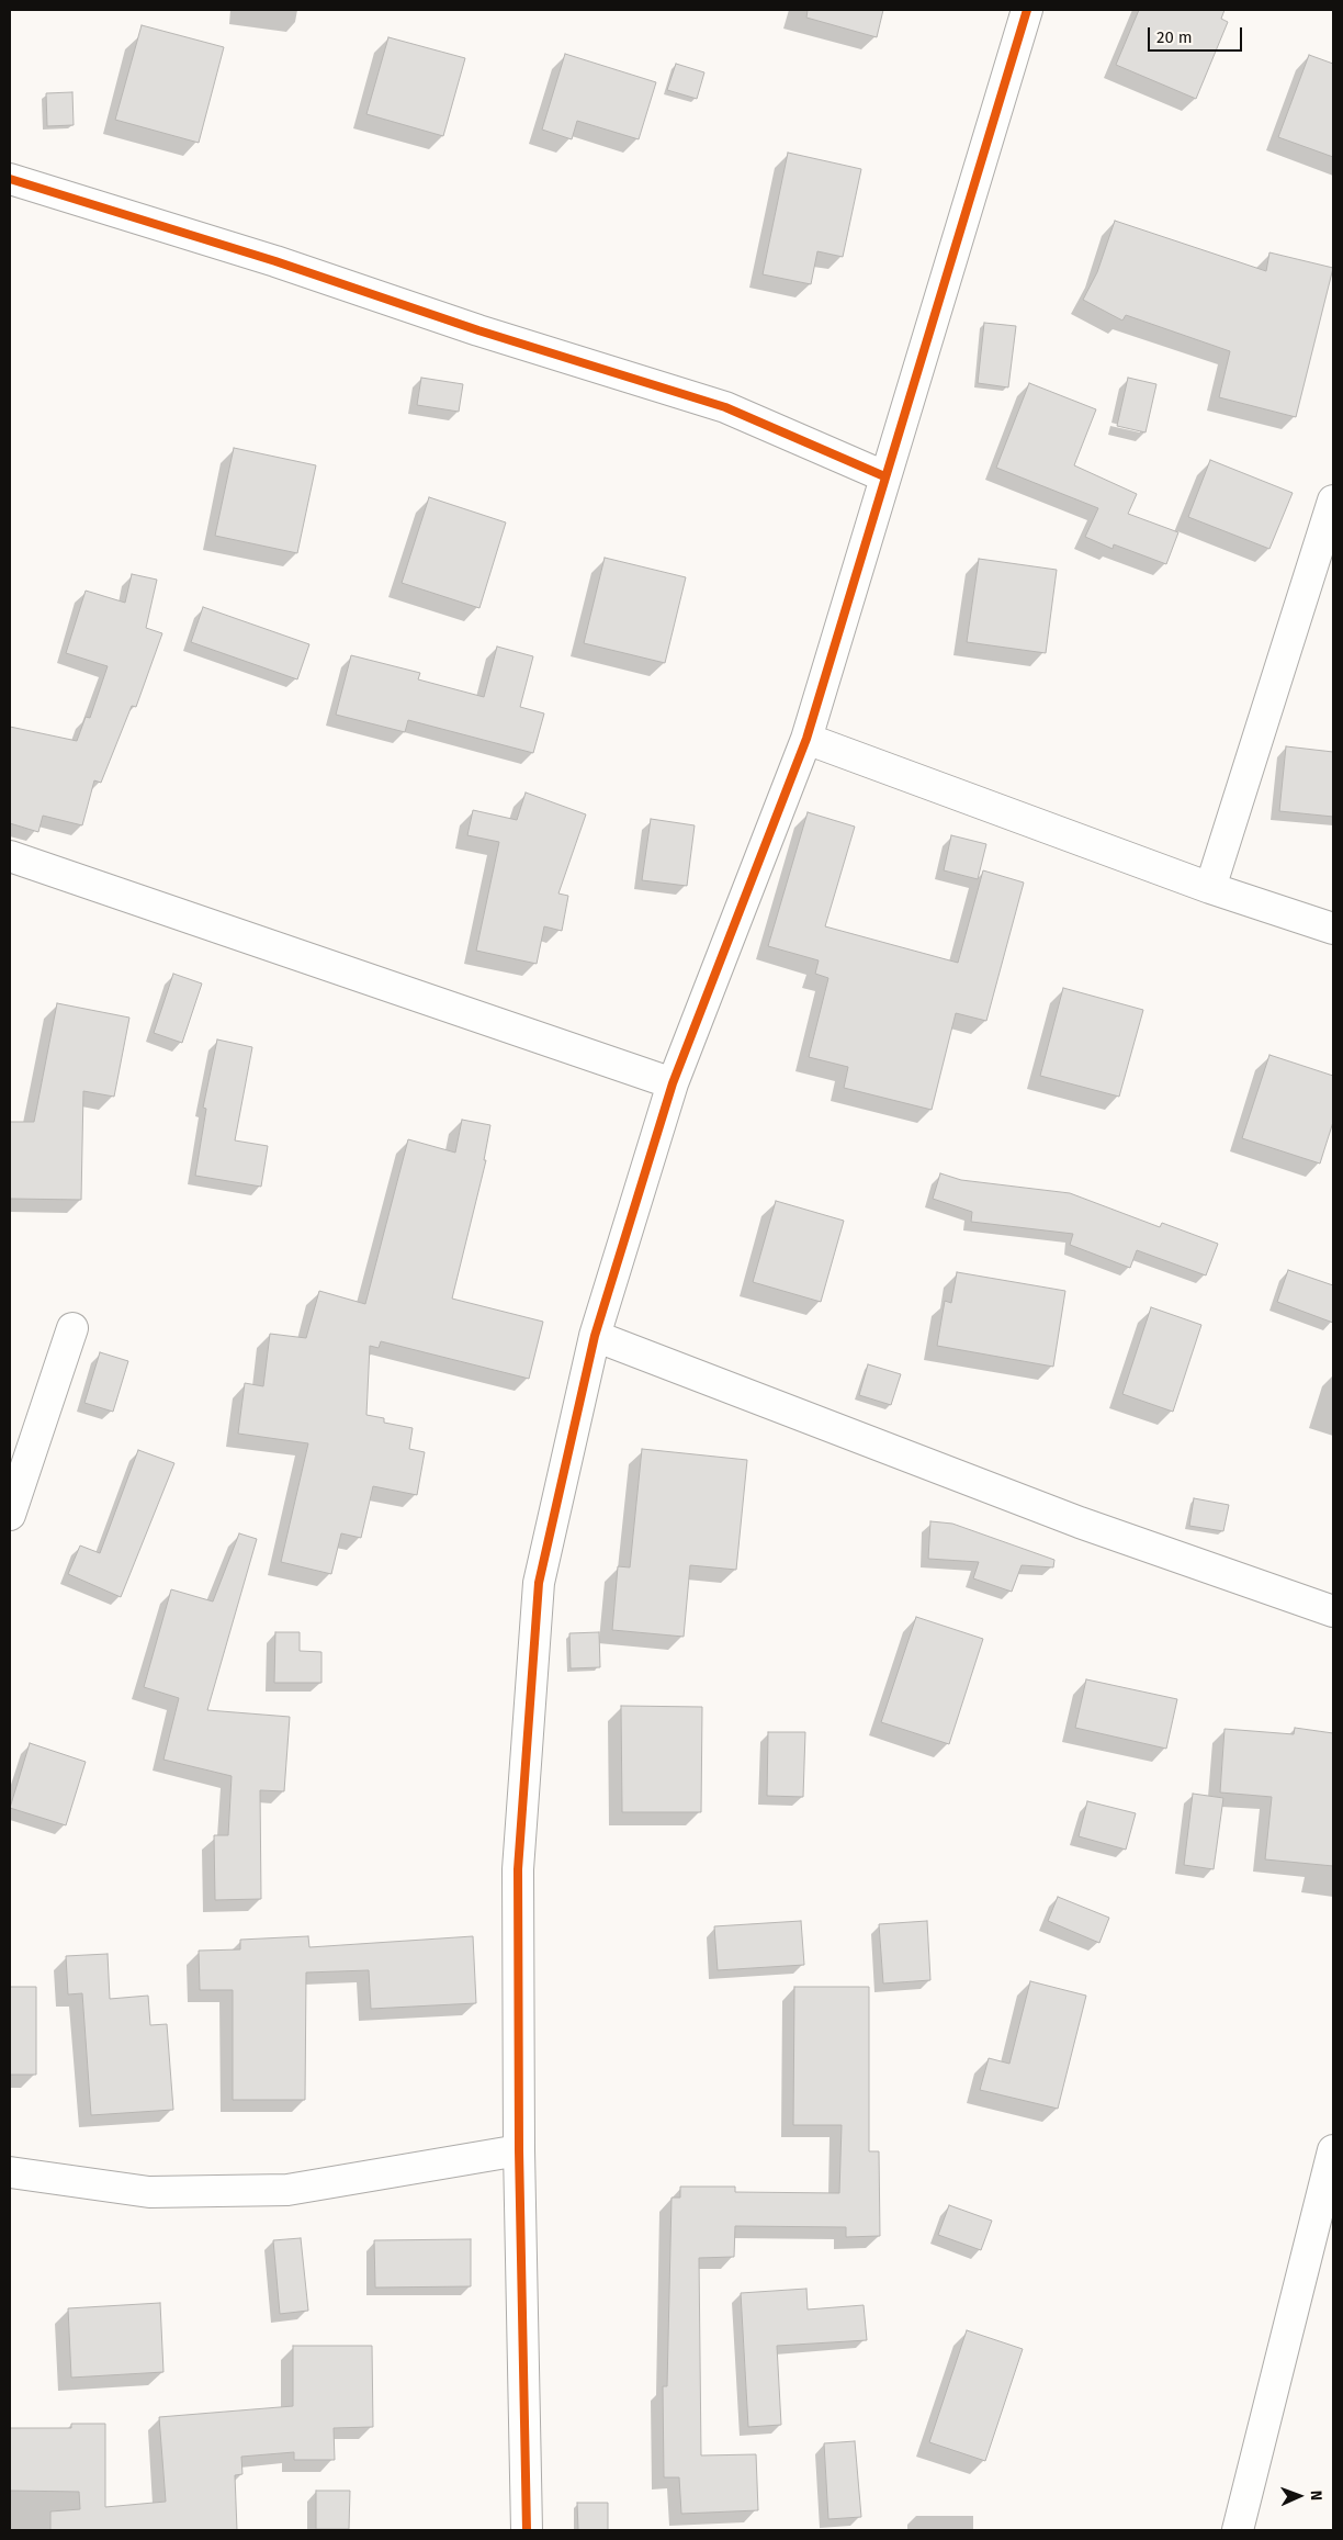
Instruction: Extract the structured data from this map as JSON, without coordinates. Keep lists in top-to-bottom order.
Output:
{
  "scale_bar": "20 m",
  "north": "right"
}
